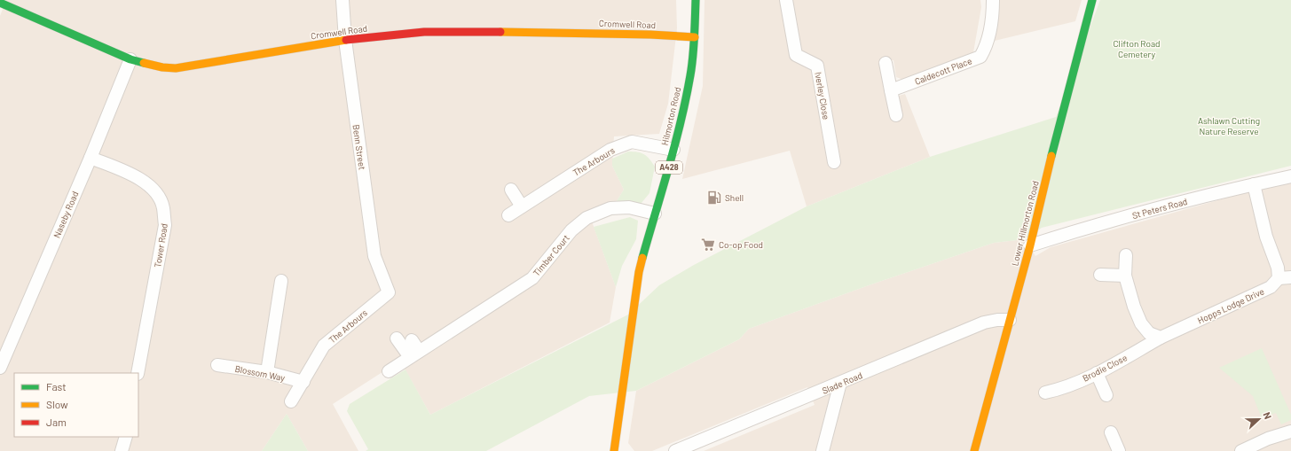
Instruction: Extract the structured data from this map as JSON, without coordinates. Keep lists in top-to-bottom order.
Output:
{
  "streets": {
    "main road": [
      "Cromwell Road",
      "Hilmorton Road",
      "A428",
      "Lower Hillmorton Road"
    ],
    "street": [
      "Caldecott Place",
      "Iverley Close",
      "Benn Street",
      "The Arbours",
      "St Peters Road",
      "Naseby Road",
      "Tower Road",
      "Timber Court",
      "Hopps Lodge Drive",
      "Brodie Close",
      "Blossom Way",
      "Slade Road"
    ]
  },
  "crossings": [
    ["Cromwell Road", "Hilmorton Road"],
    ["Cromwell Road", "Benn Street"],
    ["Cromwell Road", "Naseby Road"],
    ["Hilmorton Road", "The Arbours"],
    ["Hilmorton Road", "Timber Court"],
    ["Benn Street", "The Arbours"],
    ["The Arbours", "Blossom Way"],
    ["St Peters Road", "Lower Hillmorton Road"],
    ["Naseby Road", "Tower Road"],
    ["Lower Hillmorton Road", "Slade Road"],
    ["Hopps Lodge Drive", "Brodie Close"]
  ],
  "parks": ["Clifton Road Cemetery", "Ashlawn Cutting Nature Reserve"],
  "places": {
    "fuel station": ["Shell"],
    "supermarket": ["Co-op Food"]
  },
  "legend": ["Fast", "Slow", "Jam"],
  "north": "right"
}
